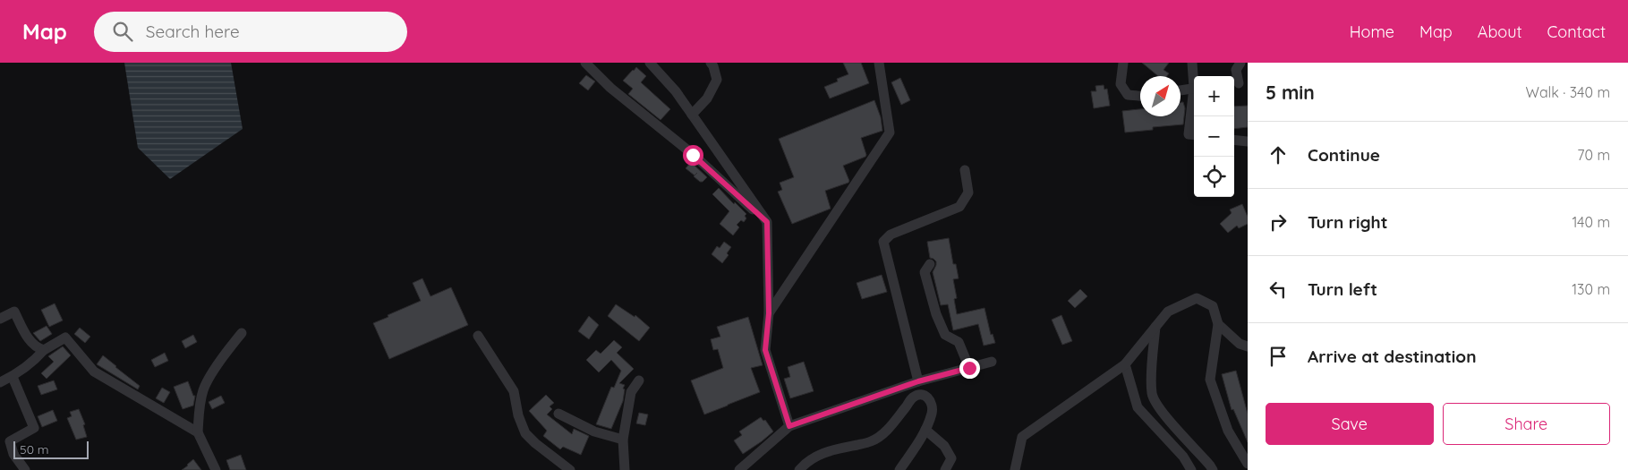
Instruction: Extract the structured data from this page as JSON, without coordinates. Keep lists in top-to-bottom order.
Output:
{
  "scale_bar": "50 m",
  "north": "top right",
  "page": {
    "header": "Map",
    "search": "Search here",
    "nav": [
      "Home",
      "Map",
      "About",
      "Contact"
    ],
    "heading": ["5 min", "Walk · 340 m"],
    "map_buttons": ["+", "−"],
    "list": [
      ["Continue", "70 m"],
      ["Turn right", "140 m"],
      ["Turn left", "130 m"],
      "Arrive at destination"
    ],
    "buttons": ["Save", "Share"],
    "scale": "50 m"
  }
}
